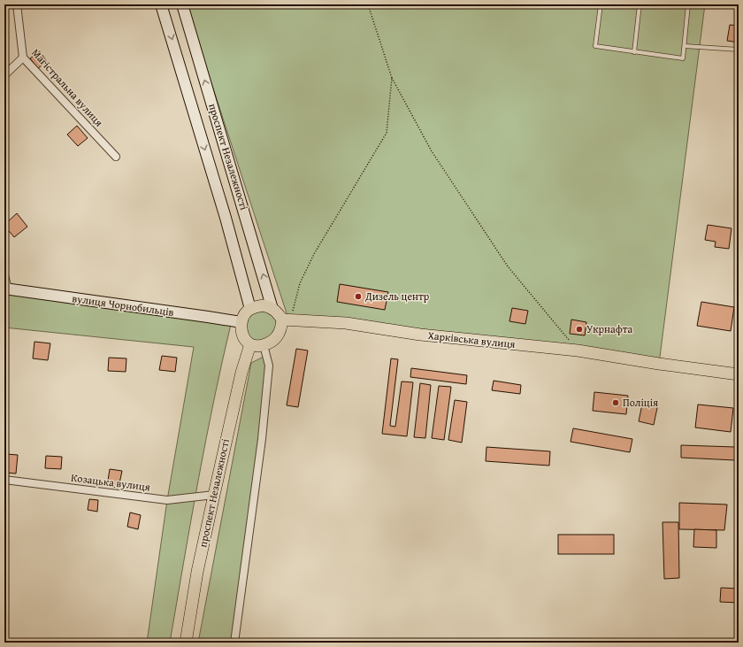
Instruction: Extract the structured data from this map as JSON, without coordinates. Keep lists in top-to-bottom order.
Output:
{
  "streets": {
    "main road": ["проспект Незалежності", "Харківська вулиця"],
    "street": ["Магістральна вулиця", "вулиця Чорнобильців", "Козацька вулиця"]
  },
  "crossings": [
    ["проспект Незалежності", "вулиця Чорнобильців"],
    ["проспект Незалежності", "Харківська вулиця"],
    ["проспект Незалежності", "Козацька вулиця"],
    ["вулиця Чорнобильців", "Харківська вулиця"]
  ],
  "places": ["Дизель центр", "Укрнафта", "Поліція"]
}
